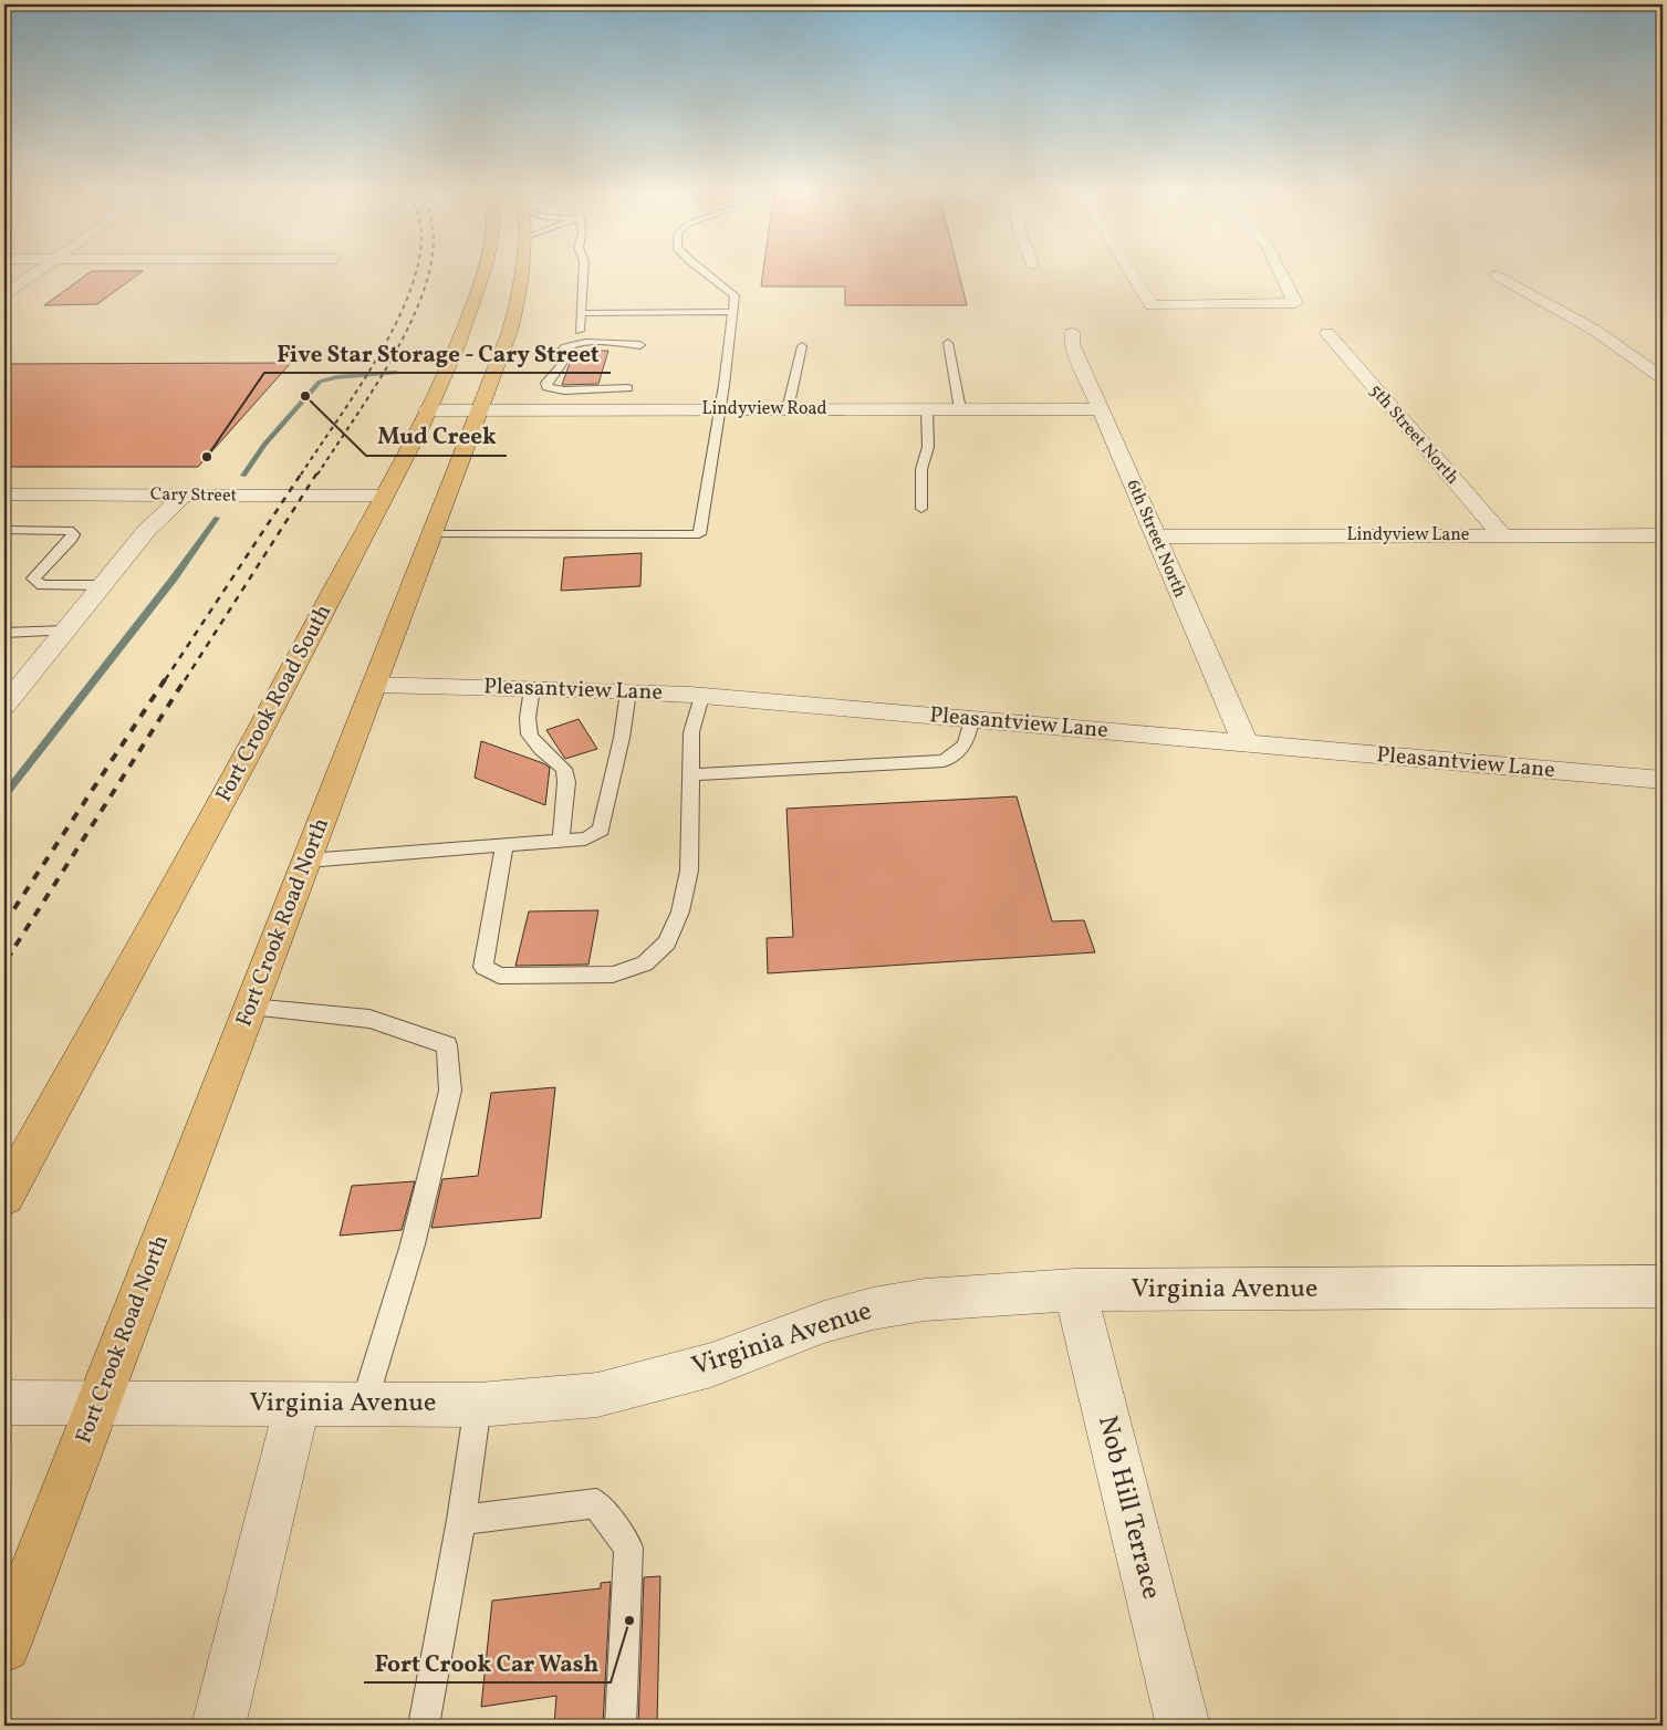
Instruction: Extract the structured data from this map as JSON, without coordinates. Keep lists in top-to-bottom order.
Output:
{
  "streets": {
    "main road": ["Fort Crook Road South", "Fort Crook Road North"],
    "street": [
      "Lindyview Road",
      "5th Street North",
      "Cary Street",
      "Lindyview Lane",
      "6th Street North",
      "Pleasantview Lane",
      "Virginia Avenue",
      "Nob Hill Terrace"
    ]
  },
  "crossings": [
    ["Lindyview Road", "6th Street North"],
    ["Lindyview Road", "Fort Crook Road South"],
    ["Lindyview Road", "Fort Crook Road North"],
    ["5th Street North", "Lindyview Lane"],
    ["Cary Street", "Fort Crook Road South"],
    ["Lindyview Lane", "6th Street North"],
    ["6th Street North", "Pleasantview Lane"],
    ["Pleasantview Lane", "Fort Crook Road North"],
    ["Fort Crook Road North", "Virginia Avenue"],
    ["Virginia Avenue", "Nob Hill Terrace"]
  ],
  "places": ["Mud Creek", "Five Star Storage - Cary Street", "Fort Crook Car Wash"]
}
